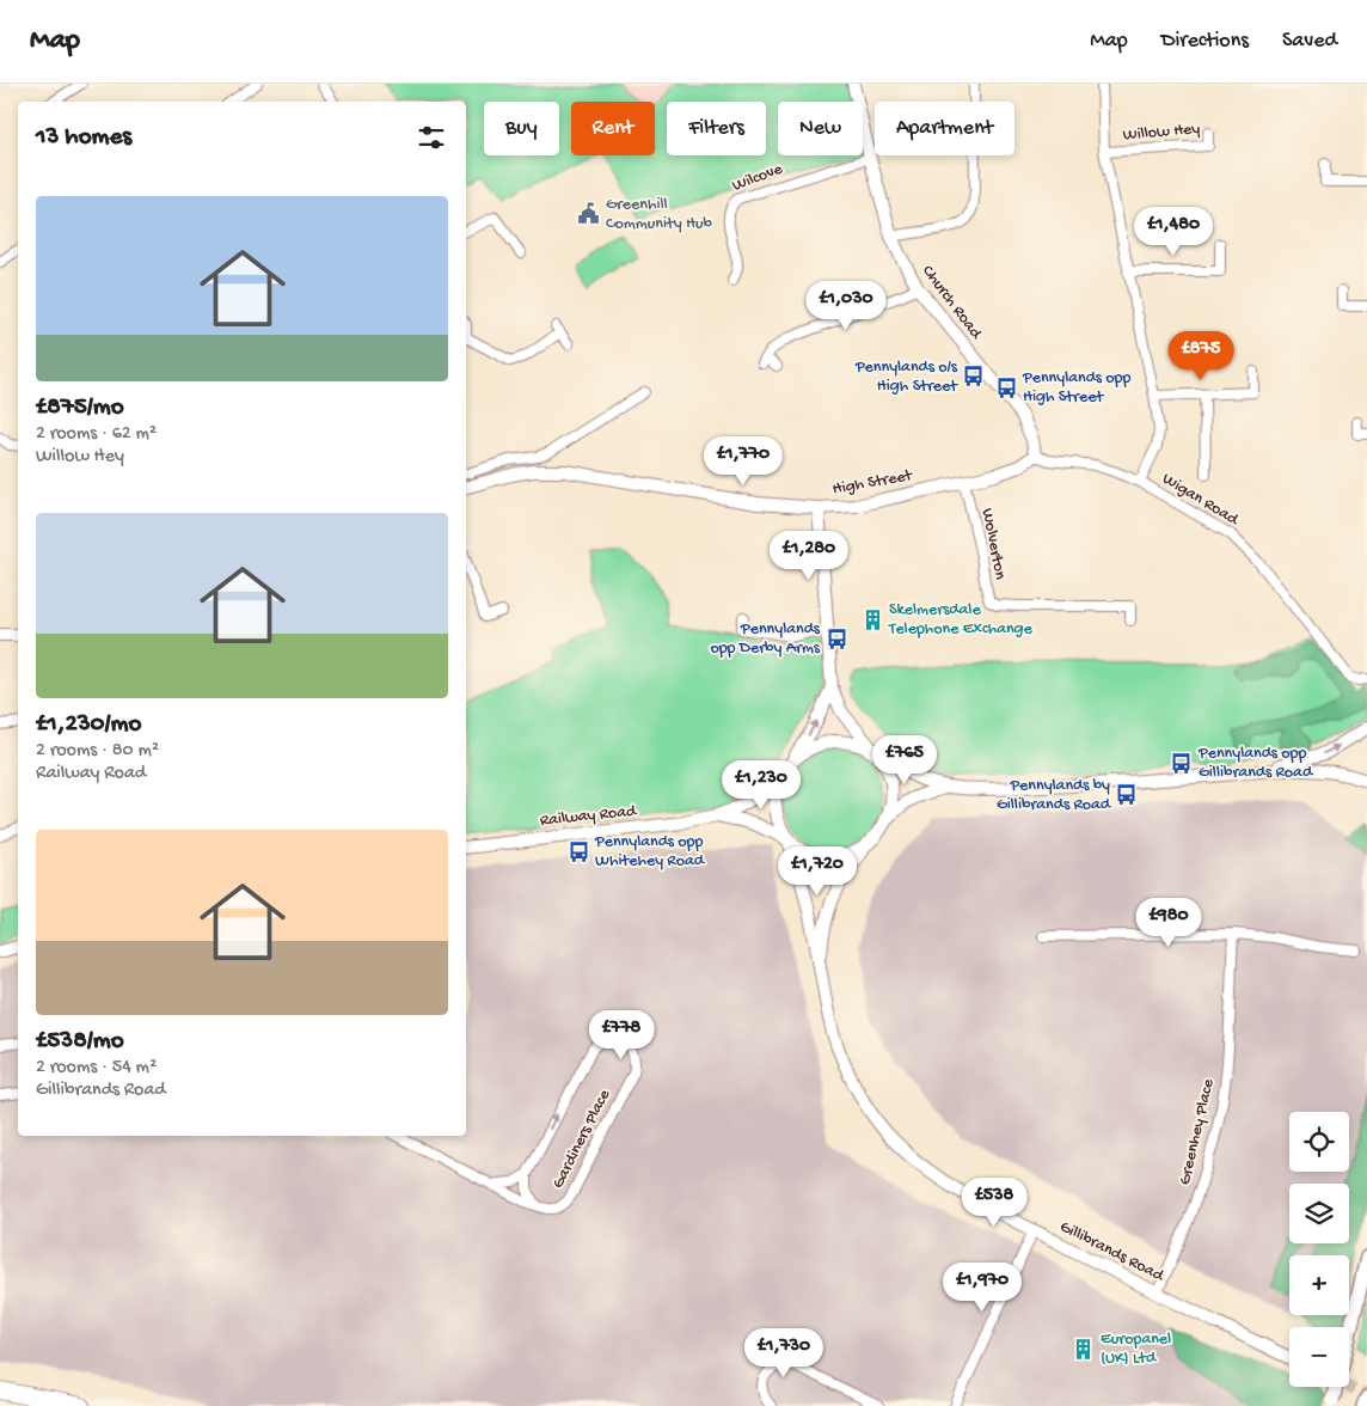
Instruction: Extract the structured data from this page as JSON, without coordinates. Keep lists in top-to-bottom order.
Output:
{
  "streets": {
    "street": [
      "Willow Hey",
      "Wilcove",
      "Church Road",
      "High Street",
      "Wigan Road",
      "Wolverton",
      "Railway Road",
      "Greenhey Place",
      "Gardiners Place",
      "Gillibrands Road"
    ]
  },
  "crossings": [
    ["Willow Hey", "Wigan Road"],
    ["Wilcove", "Church Road"],
    ["Church Road", "High Street"],
    ["Church Road", "Wigan Road"],
    ["High Street", "Wigan Road"],
    ["High Street", "Wolverton"],
    ["Railway Road", "Gillibrands Road"],
    ["Greenhey Place", "Gillibrands Road"]
  ],
  "places": {
    "public building": ["Greenhill Community Hub"],
    "bus stop": [
      "Pennylands o/s High Street",
      "Pennylands opp High Street",
      "Pennylands opp Derby Arms",
      "Pennylands opp Gillibrands Road",
      "Pennylands by Gillibrands Road",
      "Pennylands opp Whitehey Road"
    ],
    "building": ["Skelmersdale Telephone Exchange", "Europanel (UK) Ltd"]
  },
  "page": {
    "header": "Map",
    "nav": ["Map", "Directions", "Saved"],
    "chip": [
      "Buy",
      "Rent",
      "Filters",
      "New",
      "Apartment"
    ],
    "heading": "13 homes",
    "list": [
      {
        "name": "£875/mo",
        "note": "2 rooms · 62 m² · Willow Hey"
      },
      {
        "name": "£1,230/mo",
        "note": "2 rooms · 80 m² · Railway Road"
      },
      {
        "name": "£538/mo",
        "note": "2 rooms · 54 m² · Gillibrands Road"
      }
    ],
    "price": [
      "£1,480",
      "£1,030",
      "£875",
      "£1,770",
      "£1,280",
      "£765",
      "£1,230",
      "£1,720",
      "£980",
      "£778",
      "£538",
      "£1,970",
      "£1,730"
    ],
    "map_buttons": ["+", "−"]
  }
}
